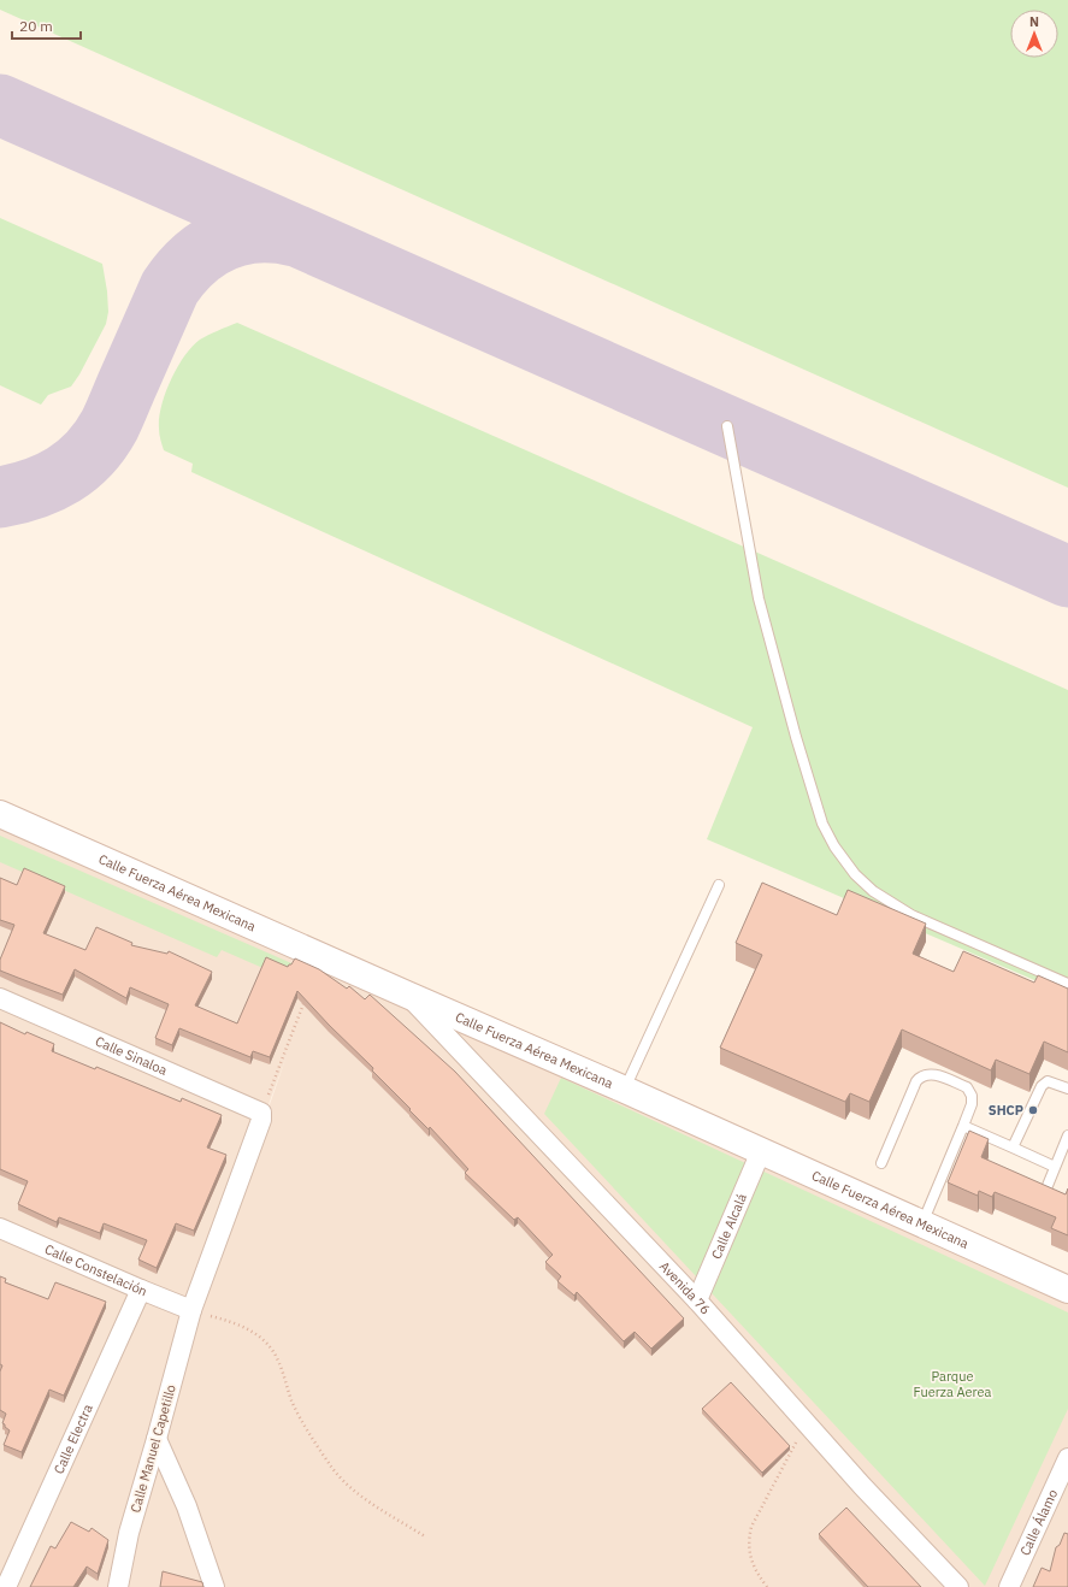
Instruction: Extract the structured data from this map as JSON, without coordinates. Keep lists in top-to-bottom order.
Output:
{
  "streets": {
    "main road": ["Calle Fuerza Aérea Mexicana"],
    "street": [
      "Calle Sinaloa",
      "Calle Alcalá",
      "Calle Constelación",
      "Avenida 76",
      "Calle Electra",
      "Calle Manuel Capetillo",
      "Calle Álamo"
    ]
  },
  "crossings": [
    ["Calle Fuerza Aérea Mexicana", "Calle Alcalá"],
    ["Calle Fuerza Aérea Mexicana", "Avenida 76"],
    ["Calle Alcalá", "Avenida 76"],
    ["Calle Constelación", "Calle Electra"],
    ["Calle Constelación", "Calle Manuel Capetillo"]
  ],
  "parks": ["Parque Fuerza Aerea"],
  "places": ["SHCP"],
  "scale_bar": "20 m",
  "north": "top"
}
